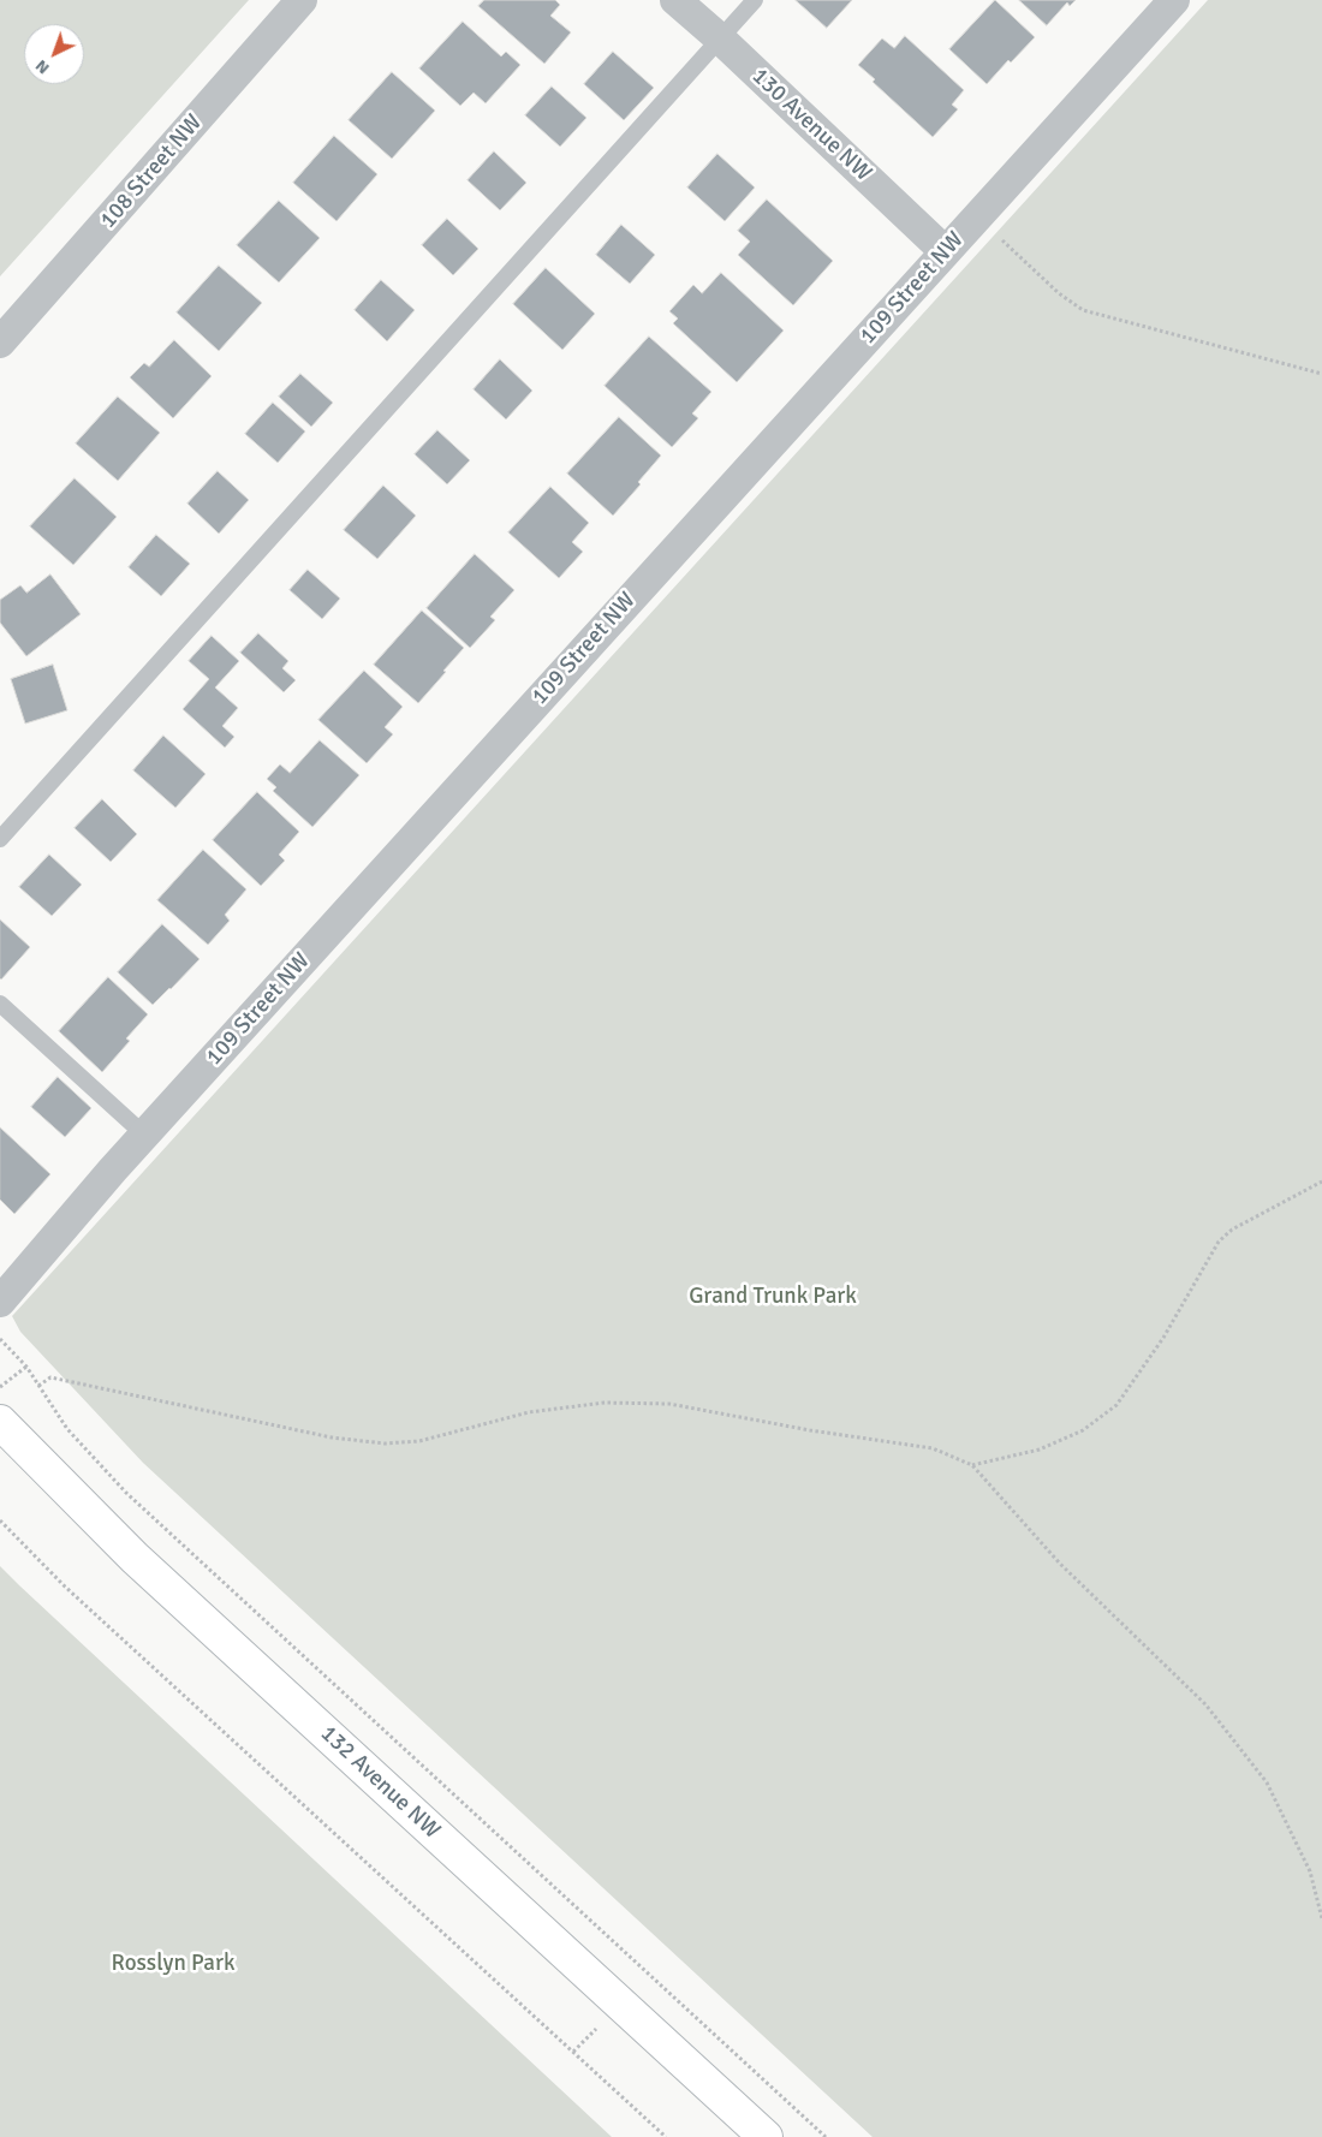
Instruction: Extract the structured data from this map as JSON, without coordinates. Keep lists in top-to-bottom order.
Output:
{
  "streets": {
    "street": [
      "130 Avenue NW",
      "108 Street NW",
      "109 Street NW",
      "132 Avenue NW"
    ]
  },
  "crossings": [
    ["130 Avenue NW", "109 Street NW"]
  ],
  "parks": ["Grand Trunk Park", "Rosslyn Park"],
  "north": "bottom left"
}
